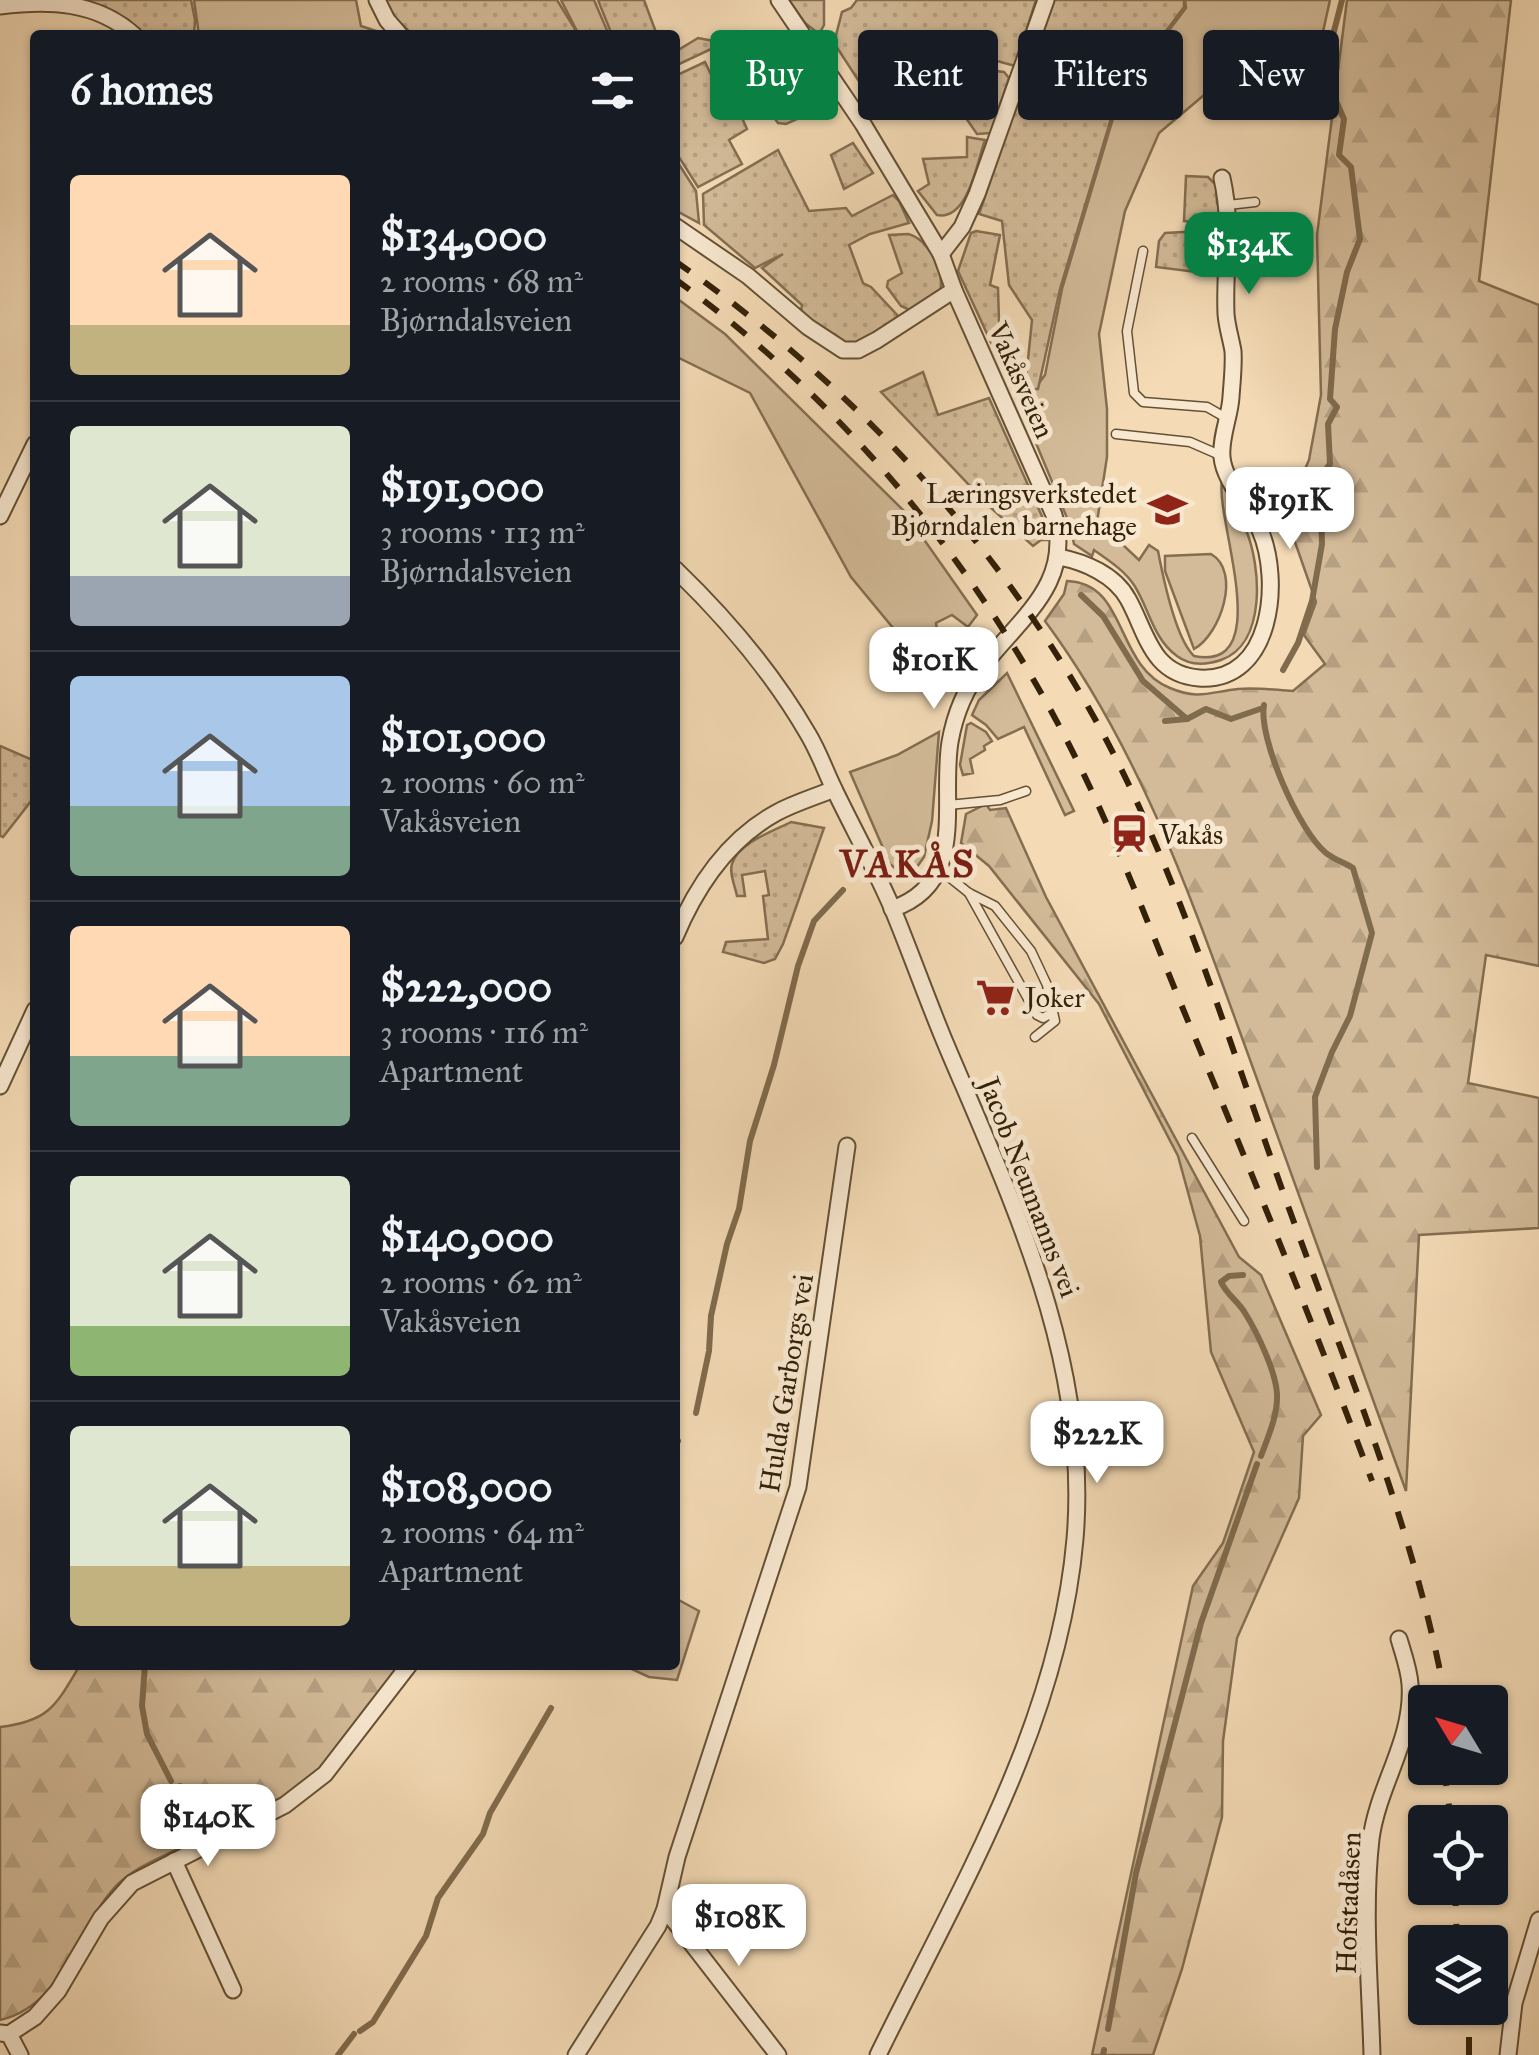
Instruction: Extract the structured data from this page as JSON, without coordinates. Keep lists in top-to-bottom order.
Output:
{
  "streets": {
    "street": [
      "Vakåsveien",
      "Jacob Neumanns vei",
      "Hulda Garborgs vei",
      "Hofstadåsen"
    ]
  },
  "districts": ["VAKÅS"],
  "places": {
    "school or university": ["Læringsverkstedet Bjørndalen barnehage"],
    "station": ["Vakås"],
    "supermarket": ["Joker"]
  },
  "north": "top left",
  "page": {
    "chip": [
      "Buy",
      "Rent",
      "Filters",
      "New"
    ],
    "heading": "6 homes",
    "list": [
      {
        "name": "$134,000",
        "note": "2 rooms · 68 m² · Bjørndalsveien"
      },
      {
        "name": "$191,000",
        "note": "3 rooms · 113 m² · Bjørndalsveien"
      },
      {
        "name": "$101,000",
        "note": "2 rooms · 60 m² · Vakåsveien"
      },
      {
        "name": "$222,000",
        "note": "3 rooms · 116 m² · Apartment"
      },
      {
        "name": "$140,000",
        "note": "2 rooms · 62 m² · Vakåsveien"
      },
      {
        "name": "$108,000",
        "note": "2 rooms · 64 m² · Apartment"
      }
    ],
    "price": [
      "$134K",
      "$191K",
      "$101K",
      "$222K",
      "$140K",
      "$108K"
    ]
  }
}
